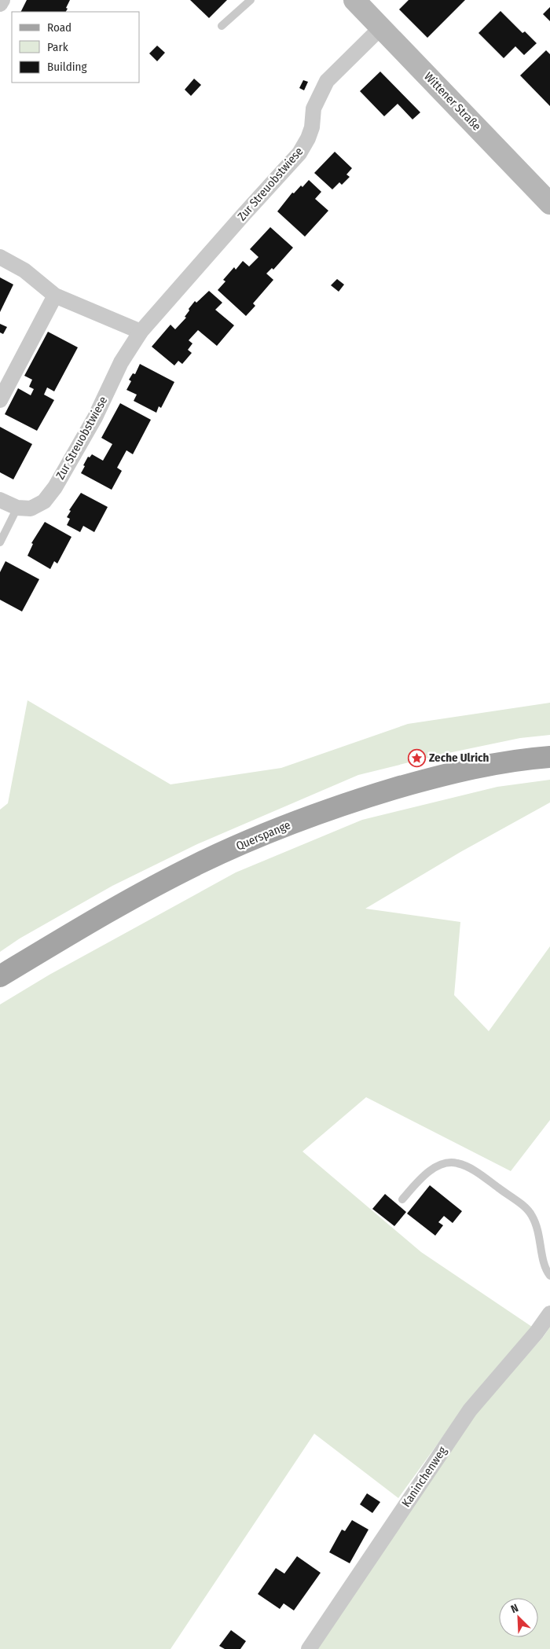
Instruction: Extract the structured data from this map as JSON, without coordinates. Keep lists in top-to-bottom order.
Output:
{
  "streets": {
    "main road": ["Wittener Straße", "Querspange"],
    "street": ["Zur Streuobstwiese", "Kaninchenweg"]
  },
  "crossings": [
    ["Wittener Straße", "Zur Streuobstwiese"]
  ],
  "places": {
    "place": ["Zeche Ulrich"]
  },
  "legend": ["Road", "Park", "Building"],
  "north": "top left"
}
